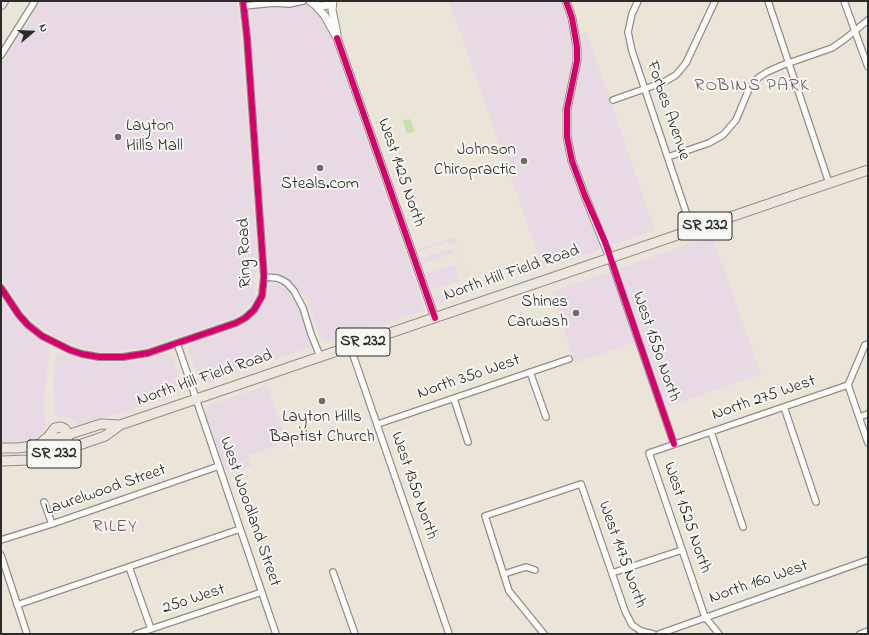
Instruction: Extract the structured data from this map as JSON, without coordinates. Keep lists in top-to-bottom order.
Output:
{
  "streets": {
    "main road": ["SR 232", "North Hill Field Road"],
    "street": [
      "Forbes Avenue",
      "West 1425 North",
      "Ring Road",
      "West 1550 North",
      "North 350 West",
      "North 275 West",
      "West 1350 North",
      "Laurelwood Street",
      "West Woodland Street",
      "West 1525 North",
      "West 1475 North",
      "North 160 West",
      "250 West"
    ]
  },
  "crossings": [
    ["Forbes Avenue", "North Hill Field Road"],
    ["West 1425 North", "North Hill Field Road"],
    ["SR 232", "North Hill Field Road"],
    ["Ring Road", "North Hill Field Road"],
    ["Ring Road", "West Woodland Street"],
    ["North Hill Field Road", "West 1550 North"],
    ["North Hill Field Road", "West 1350 North"],
    ["North Hill Field Road", "West Woodland Street"],
    ["West 1550 North", "North 275 West"],
    ["North 350 West", "West 1350 North"],
    ["North 275 West", "West 1525 North"],
    ["Laurelwood Street", "West Woodland Street"],
    ["West Woodland Street", "250 West"],
    ["West 1525 North", "North 160 West"]
  ],
  "districts": ["ROBINS PARK", "RILEY"],
  "places": [
    "Layton Hills Mall",
    "Johnson Chiropractic",
    "Steals.com",
    "Shines Carwash",
    "Layton Hills Baptist Church"
  ],
  "north": "right"
}
